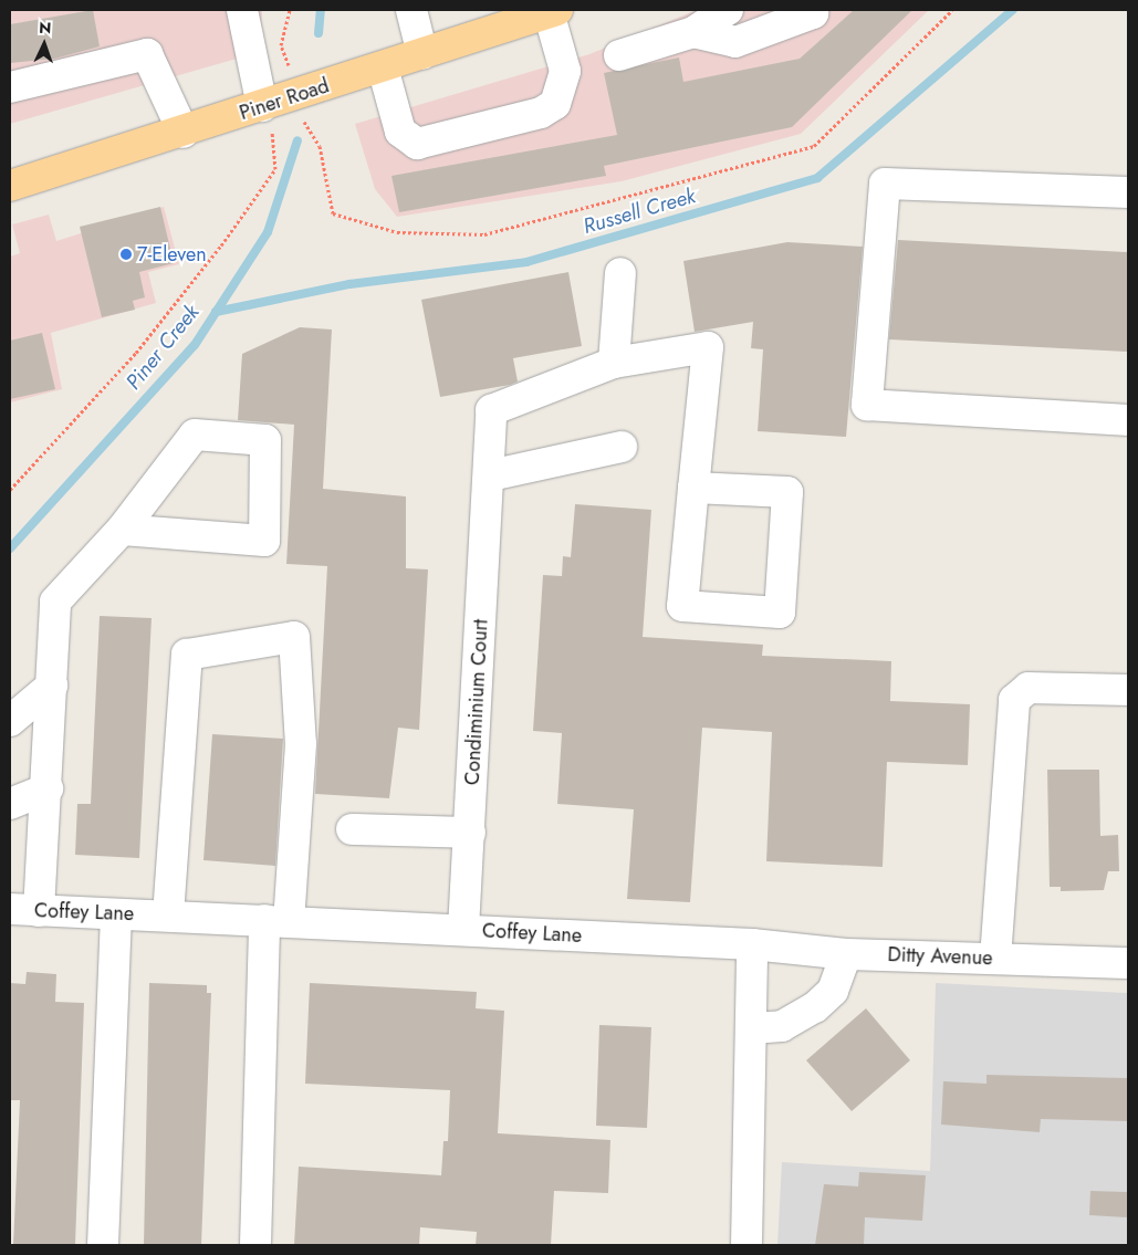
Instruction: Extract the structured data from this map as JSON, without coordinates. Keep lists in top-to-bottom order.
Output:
{
  "streets": {
    "main road": ["Piner Road"],
    "street": ["Condiminium Court", "Coffey Lane", "Ditty Avenue"]
  },
  "crossings": [
    ["Condiminium Court", "Coffey Lane"],
    ["Coffey Lane", "Ditty Avenue"]
  ],
  "water": ["Russell Creek", "Piner Creek"],
  "places": ["7-Eleven"],
  "north": "top"
}
